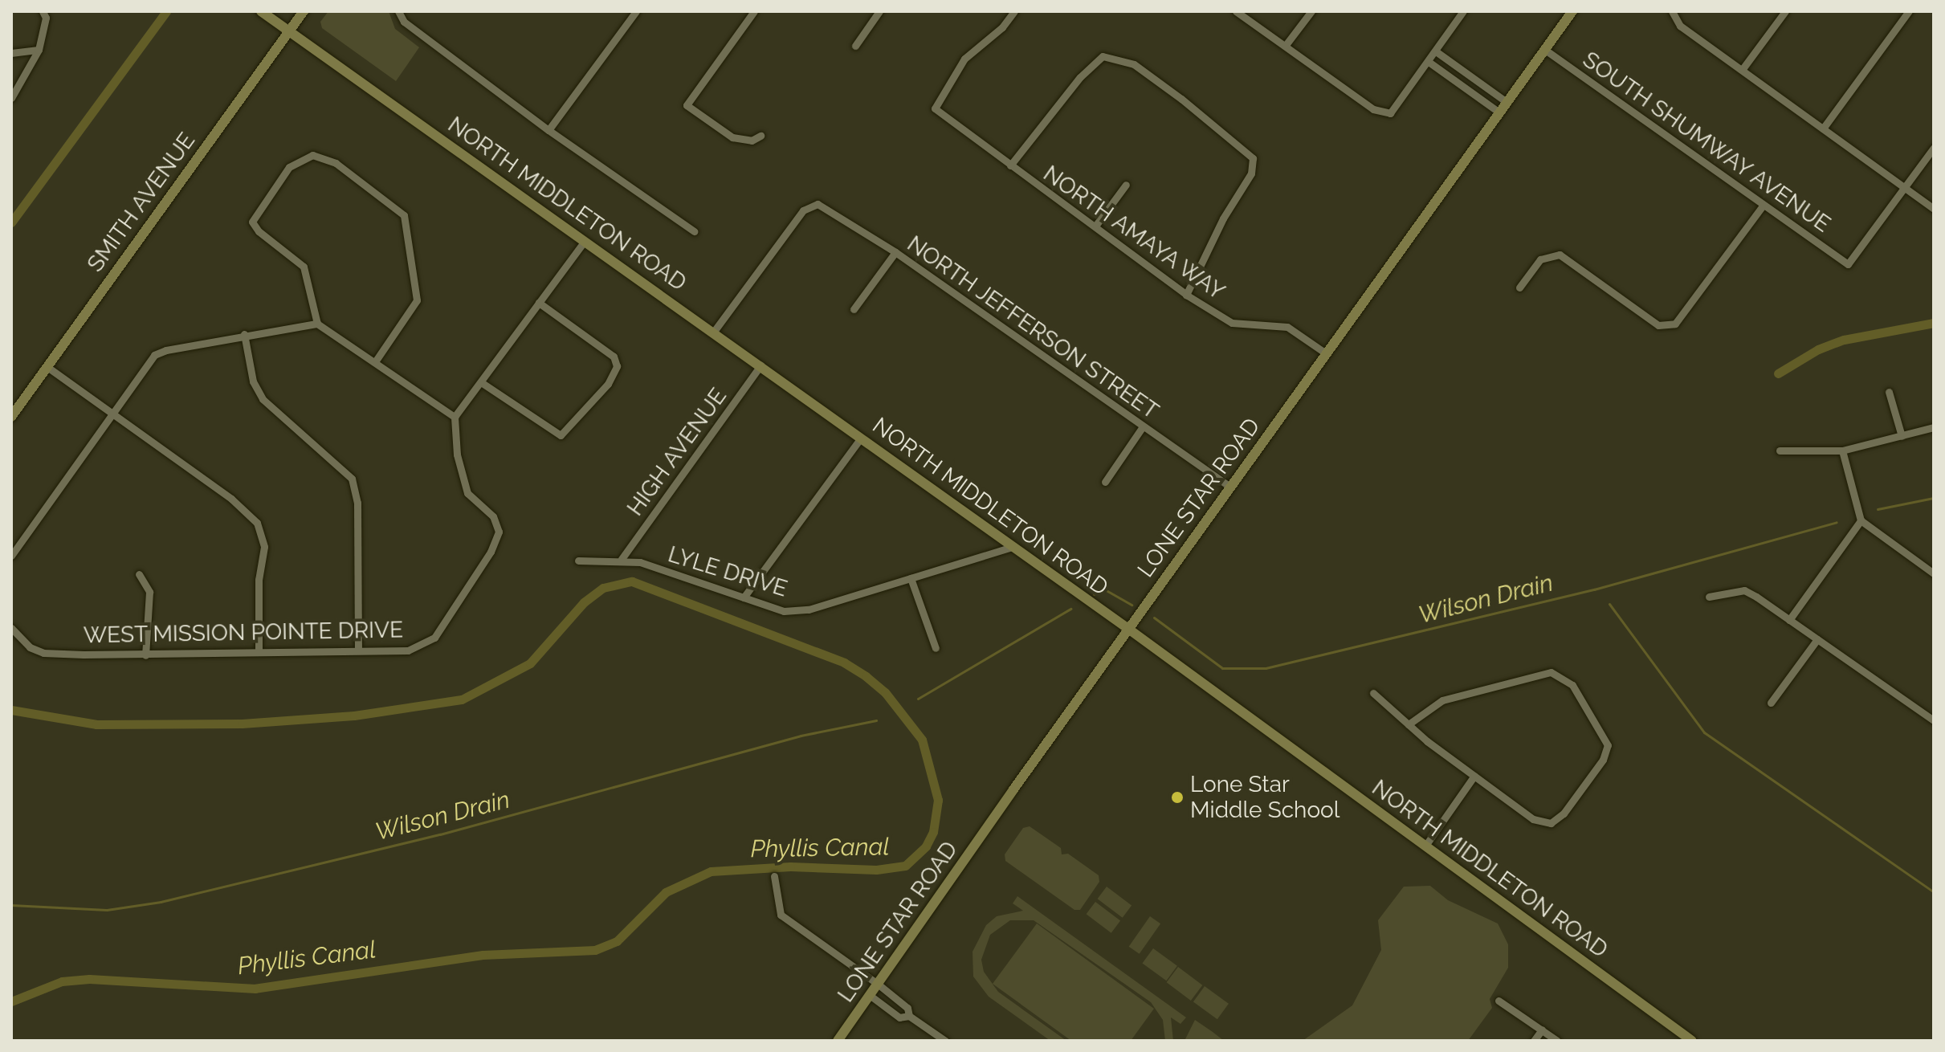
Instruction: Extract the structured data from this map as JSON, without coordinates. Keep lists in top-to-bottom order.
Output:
{
  "streets": {
    "main road": ["SMITH AVENUE", "NORTH MIDDLETON ROAD", "LONE STAR ROAD"],
    "street": [
      "SOUTH SHUMWAY AVENUE",
      "NORTH AMAYA WAY",
      "NORTH JEFFERSON STREET",
      "HIGH AVENUE",
      "LYLE DRIVE",
      "WEST MISSION POINTE DRIVE"
    ]
  },
  "crossings": [
    ["SOUTH SHUMWAY AVENUE", "LONE STAR ROAD"],
    ["SMITH AVENUE", "NORTH MIDDLETON ROAD"],
    ["NORTH MIDDLETON ROAD", "NORTH JEFFERSON STREET"],
    ["NORTH MIDDLETON ROAD", "HIGH AVENUE"],
    ["NORTH MIDDLETON ROAD", "LONE STAR ROAD"],
    ["NORTH MIDDLETON ROAD", "LYLE DRIVE"],
    ["NORTH AMAYA WAY", "LONE STAR ROAD"],
    ["NORTH JEFFERSON STREET", "LONE STAR ROAD"],
    ["HIGH AVENUE", "LYLE DRIVE"]
  ],
  "water": ["Wilson Drain", "Phyllis Canal"],
  "places": ["Lone Star Middle School"]
}
